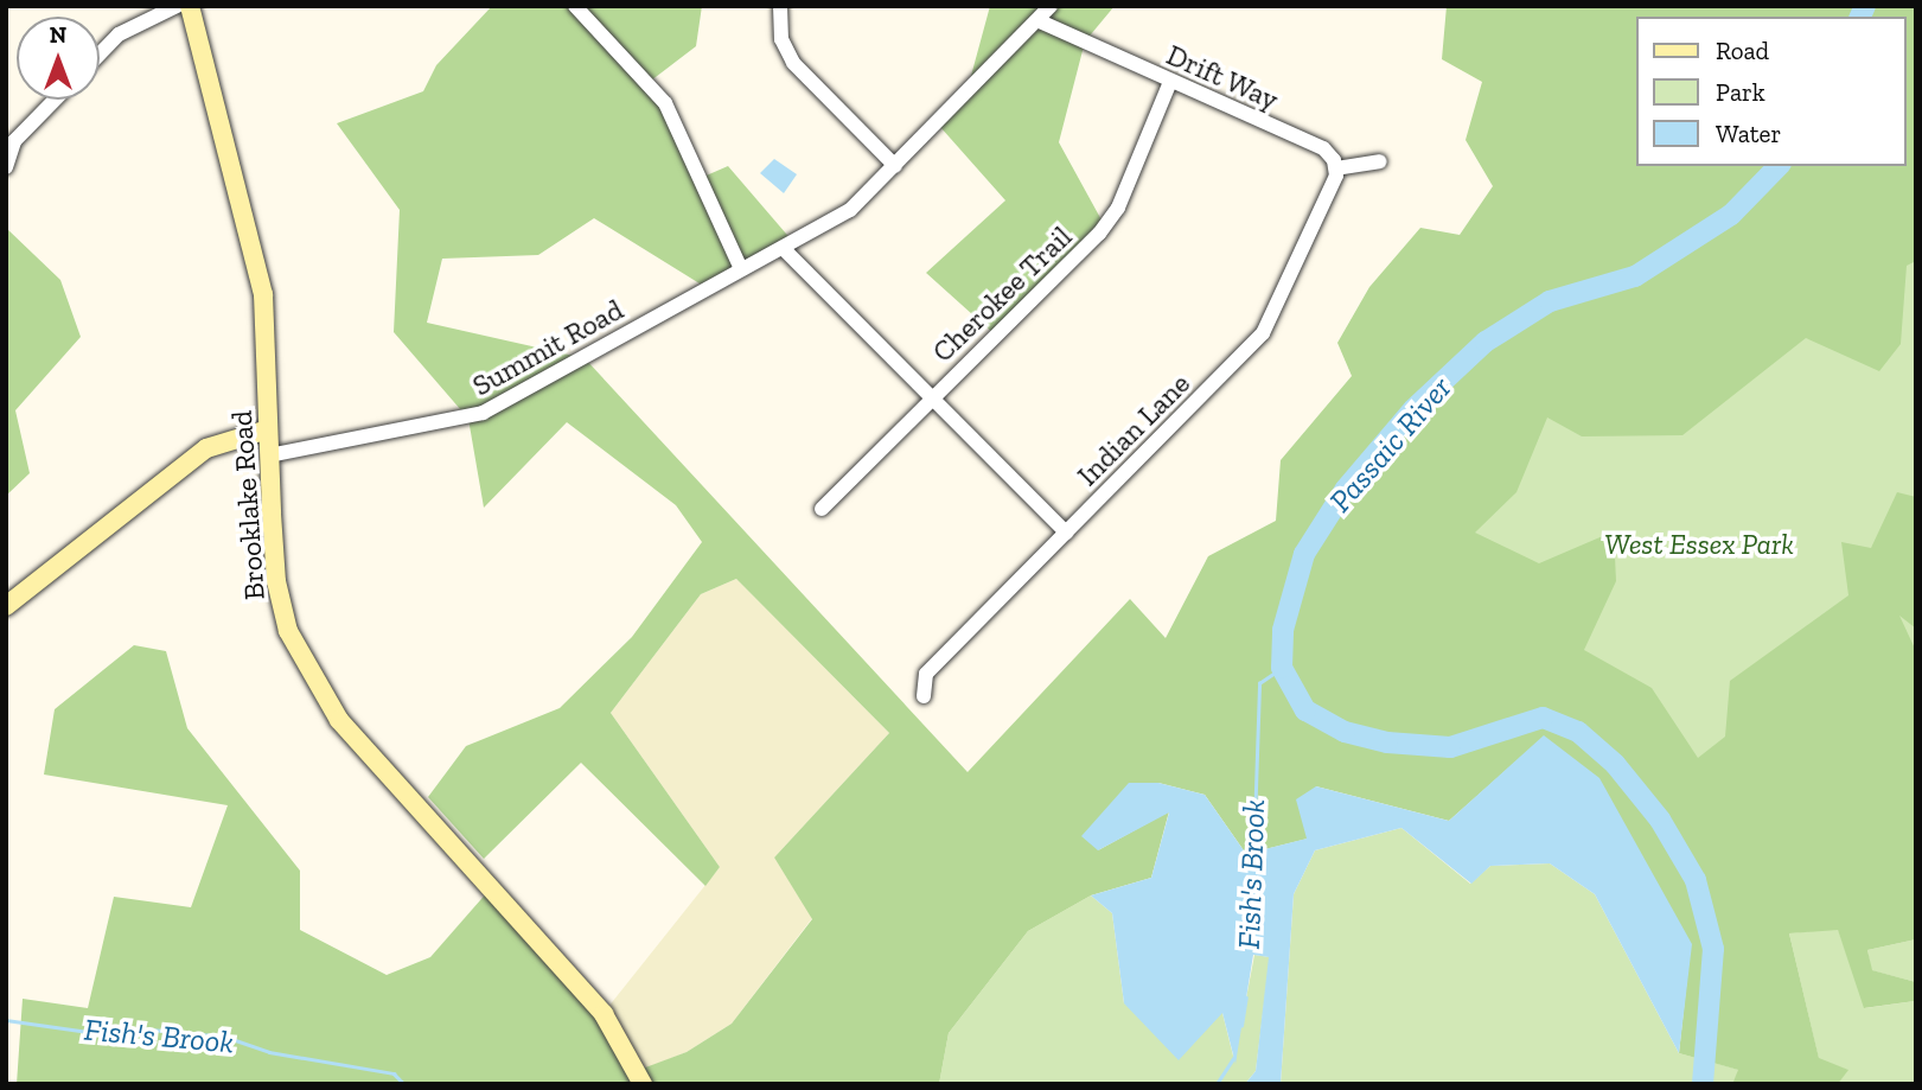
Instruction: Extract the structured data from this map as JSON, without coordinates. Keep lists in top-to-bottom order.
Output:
{
  "streets": {
    "street": [
      "Drift Way",
      "Cherokee Trail",
      "Summit Road",
      "Indian Lane",
      "Brooklake Road"
    ]
  },
  "crossings": [
    ["Drift Way", "Cherokee Trail"],
    ["Drift Way", "Indian Lane"],
    ["Summit Road", "Brooklake Road"]
  ],
  "water": ["Passaic River", "Fish's Brook"],
  "parks": ["West Essex Park"],
  "legend": ["Road", "Park", "Water"],
  "north": "top"
}
